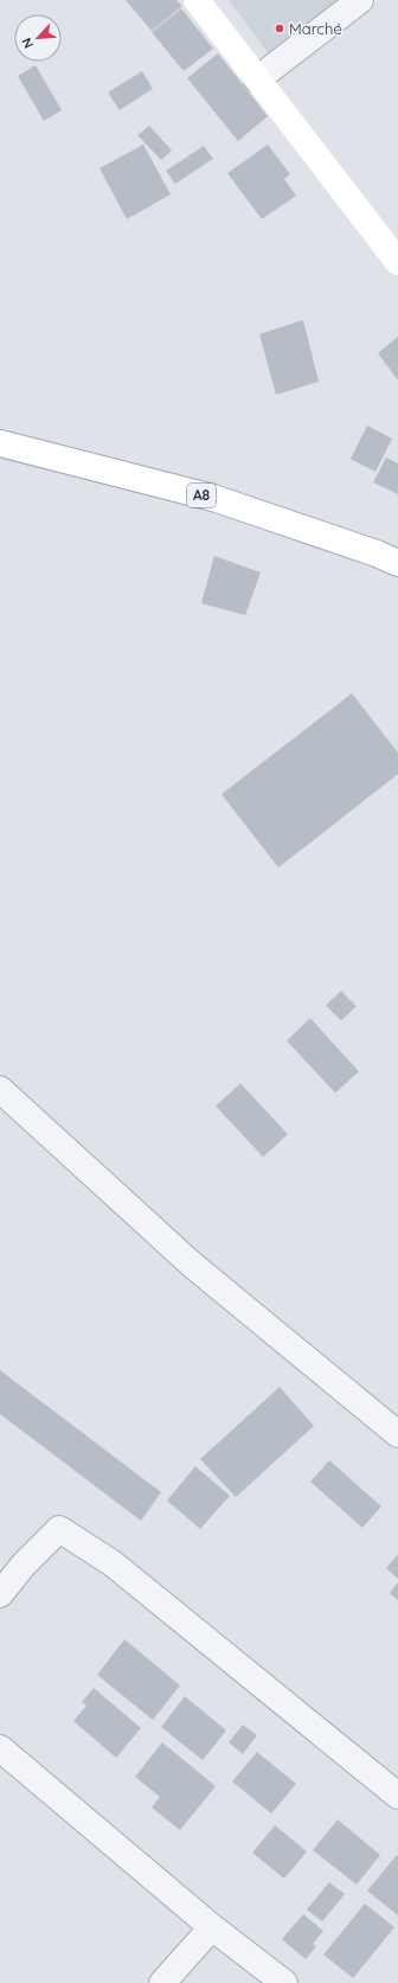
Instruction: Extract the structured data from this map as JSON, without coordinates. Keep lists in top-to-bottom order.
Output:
{
  "streets": {
    "main road": ["A8"]
  },
  "places": ["Marché"],
  "north": "bottom left"
}
